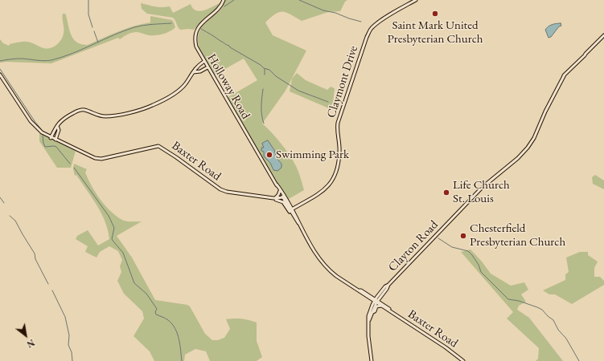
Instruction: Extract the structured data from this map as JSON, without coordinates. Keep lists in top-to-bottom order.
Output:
{
  "streets": {
    "main road": [
      "Claymont Drive",
      "Holloway Road",
      "Baxter Road",
      "Clayton Road"
    ]
  },
  "crossings": [
    ["Claymont Drive", "Baxter Road"],
    ["Holloway Road", "Baxter Road"],
    ["Baxter Road", "Clayton Road"]
  ],
  "places": [
    "Saint Mark United Presbyterian Church",
    "Swimming Park",
    "Life Church St. Louis",
    "Chesterfield Presbyterian Church"
  ],
  "north": "bottom right"
}
